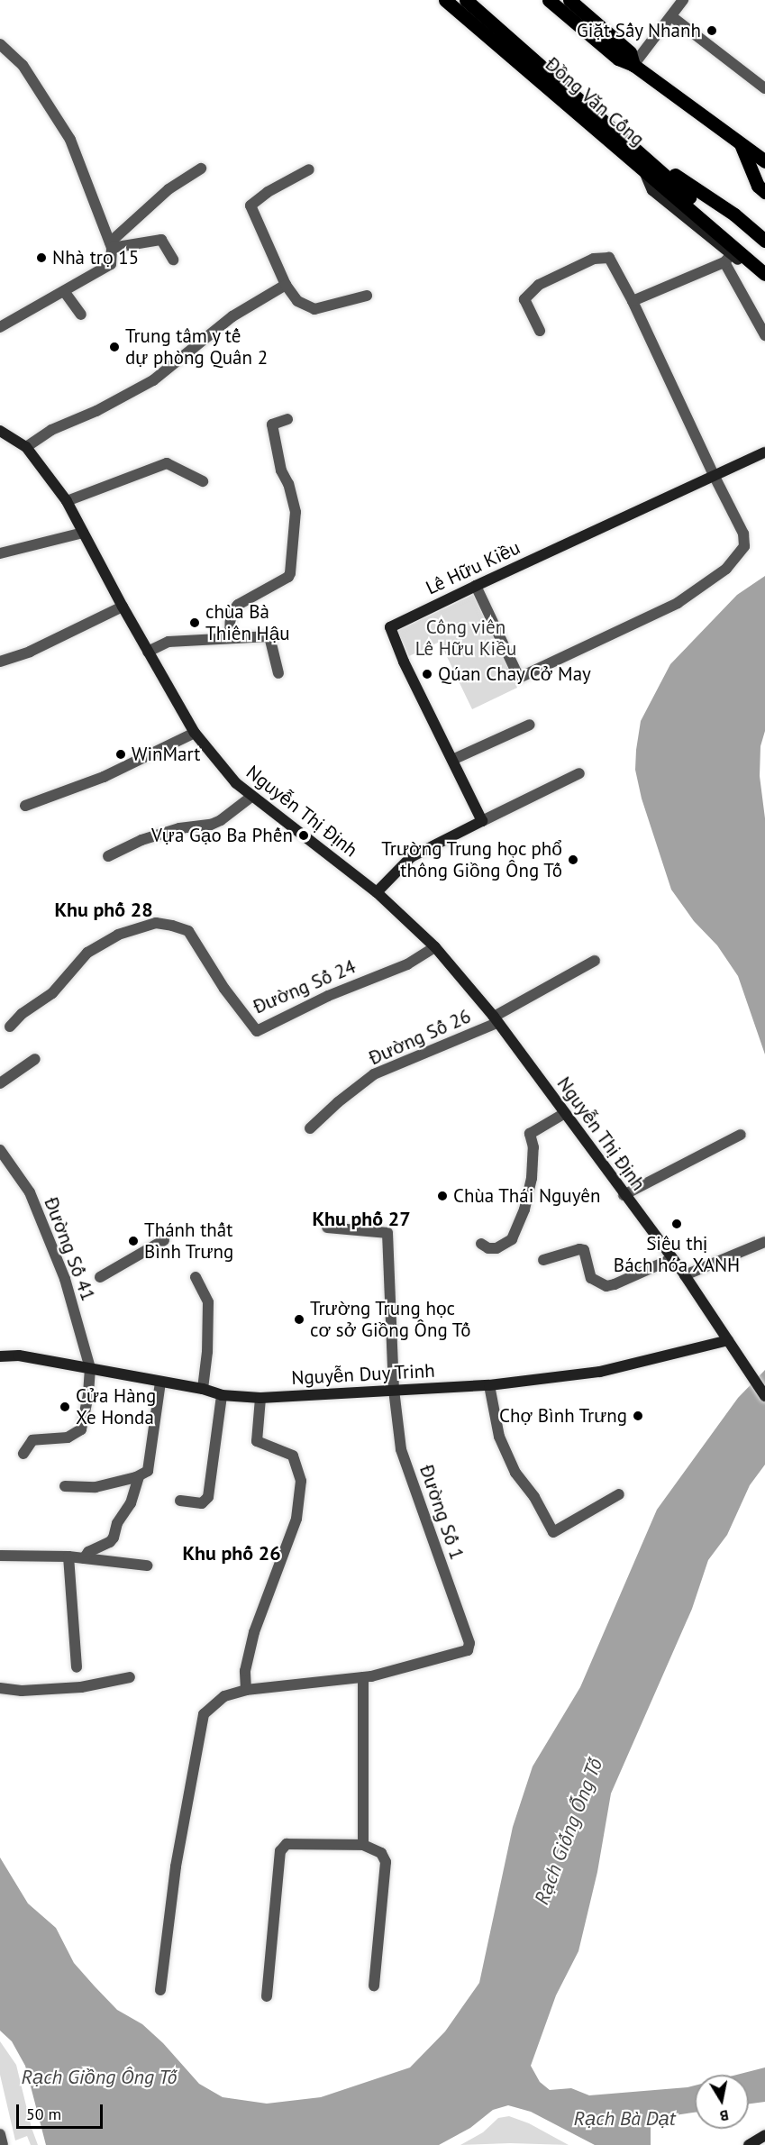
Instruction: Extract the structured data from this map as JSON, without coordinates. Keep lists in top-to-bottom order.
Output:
{
  "streets": {
    "main road": [
      "Đồng Văn Cống",
      "Lê Hữu Kiều",
      "Nguyễn Thị Định",
      "Nguyễn Duy Trinh"
    ],
    "street": [
      "Đường Số 24",
      "Đường Số 26",
      "Đường Số 41",
      "Đường Số 1"
    ]
  },
  "crossings": [
    ["Nguyễn Thị Định", "Đường Số 24"],
    ["Nguyễn Thị Định", "Đường Số 26"],
    ["Nguyễn Thị Định", "Nguyễn Duy Trinh"],
    ["Đường Số 41", "Nguyễn Duy Trinh"],
    ["Nguyễn Duy Trinh", "Đường Số 1"]
  ],
  "districts": ["Khu phố 28", "Khu phố 27", "Khu phố 26"],
  "water": ["Rạch Giống Ống Tố", "Rạch Giồng Ông Tố", "Rạch Bà Dạt"],
  "parks": ["Công viên Lê Hữu Kiều"],
  "places": [
    "Giặt Sấy Nhanh",
    "Nhà trọ 15",
    "Trung tâm y tế dự phòng Quân 2",
    "chùa Bà Thiên Hậu",
    "Qúan Chay Cở May",
    "WinMart",
    "Vựa Gạo Ba Phến",
    "Trường Trung học phổ thông Giồng Ông Tố",
    "Chùa Thái Nguyên",
    "Siêu thị Bách hóa XANH",
    "Thánh thất Bình Trưng",
    "Trường Trung học cơ sở Giồng Ông Tố",
    "Cửa Hàng Xe Honda",
    "Chợ Bình Trưng"
  ],
  "scale_bar": "50 m",
  "north": "bottom"
}
